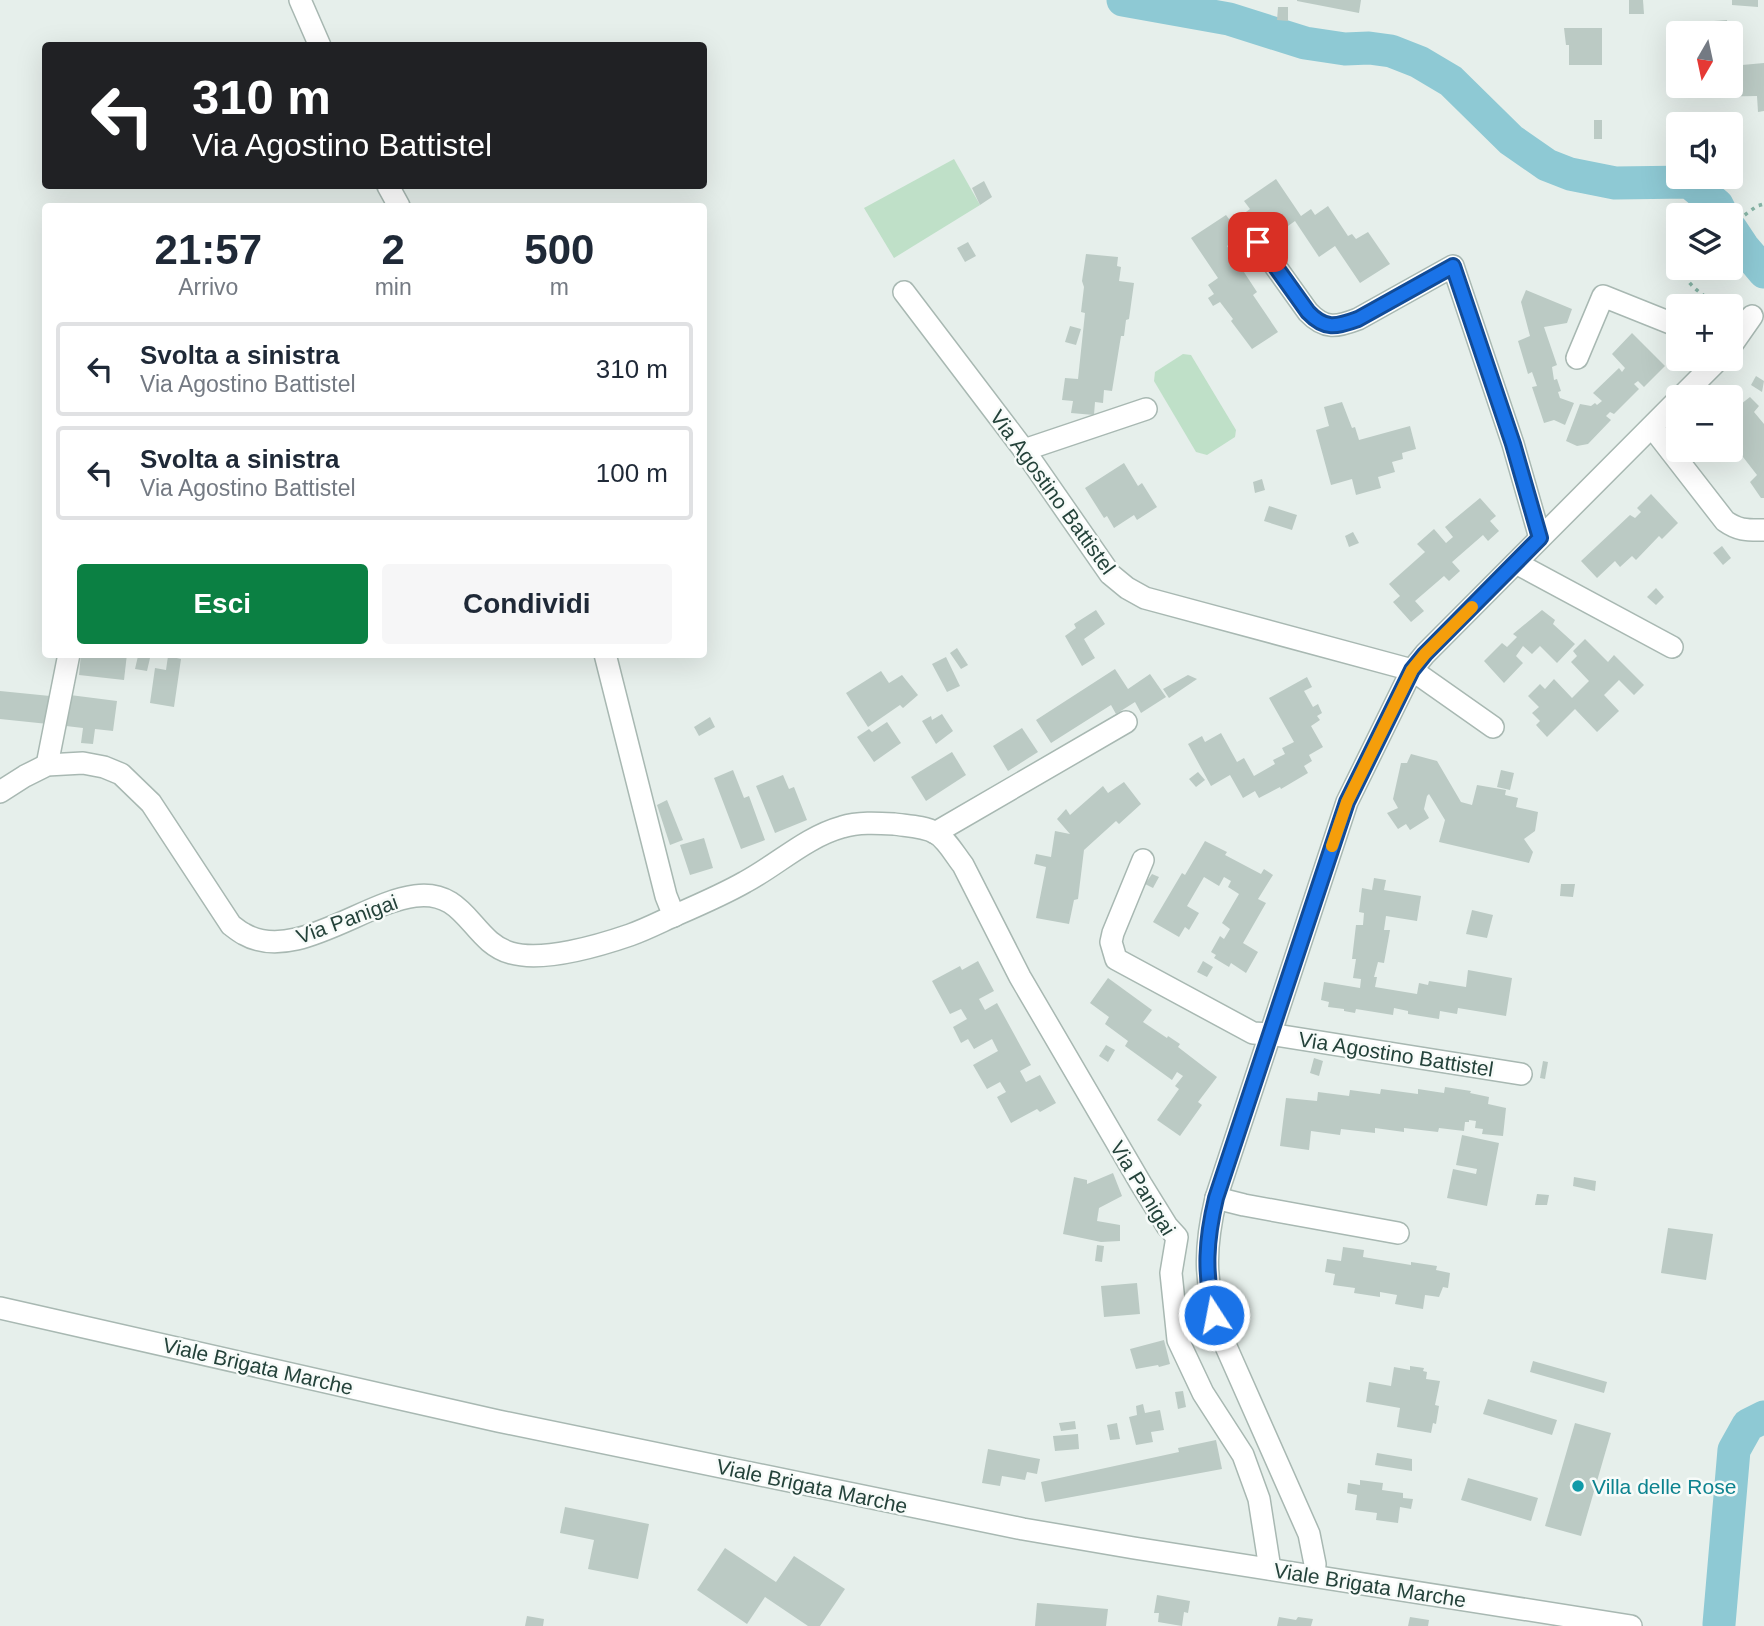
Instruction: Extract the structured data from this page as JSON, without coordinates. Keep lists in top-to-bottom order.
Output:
{
  "streets": {
    "street": ["Via Agostino Battistel", "Via Panigai", "Viale Brigata Marche"]
  },
  "crossings": [
    ["Via Agostino Battistel", "Viale Brigata Marche"],
    ["Via Panigai", "Viale Brigata Marche"]
  ],
  "places": ["Villa delle Rose"],
  "north": "bottom",
  "page": {
    "map_buttons": ["+", "−"],
    "turn": ["310 m", "Via Agostino Battistel"],
    "eta": [
      "21:57",
      "Arrivo",
      "2",
      "min",
      "500",
      "m"
    ],
    "list": [
      {
        "name": "Svolta a sinistra",
        "note": "Via Agostino Battistel",
        "value": "310 m"
      },
      {
        "name": "Svolta a sinistra",
        "note": "Via Agostino Battistel",
        "value": "100 m"
      }
    ],
    "buttons": ["Esci", "Condividi"]
  }
}
